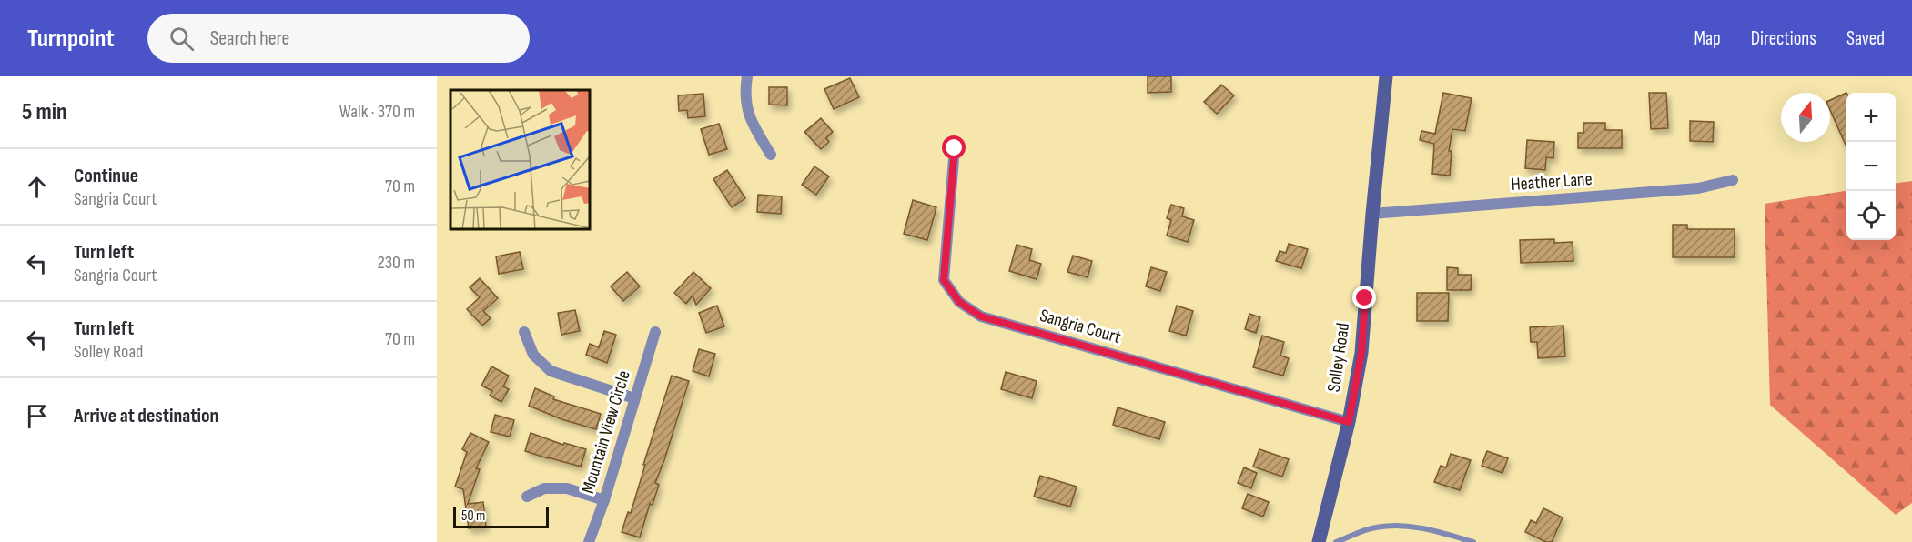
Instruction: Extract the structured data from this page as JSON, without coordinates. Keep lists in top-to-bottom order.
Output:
{
  "streets": {
    "main road": ["Solley Road"],
    "street": ["Heather Lane", "Sangria Court", "Mountain View Circle"]
  },
  "crossings": [
    ["Heather Lane", "Solley Road"],
    ["Sangria Court", "Solley Road"]
  ],
  "scale_bar": "50 m",
  "north": "top",
  "page": {
    "header": "Turnpoint",
    "search": "Search here",
    "nav": ["Map", "Directions", "Saved"],
    "heading": ["5 min", "Walk · 370 m"],
    "map_buttons": ["+", "−"],
    "list": [
      ["Continue", "Sangria Court", "70 m"],
      ["Turn left", "Sangria Court", "230 m"],
      ["Turn left", "Solley Road", "70 m"],
      "Arrive at destination"
    ],
    "scale": "50 m"
  }
}
